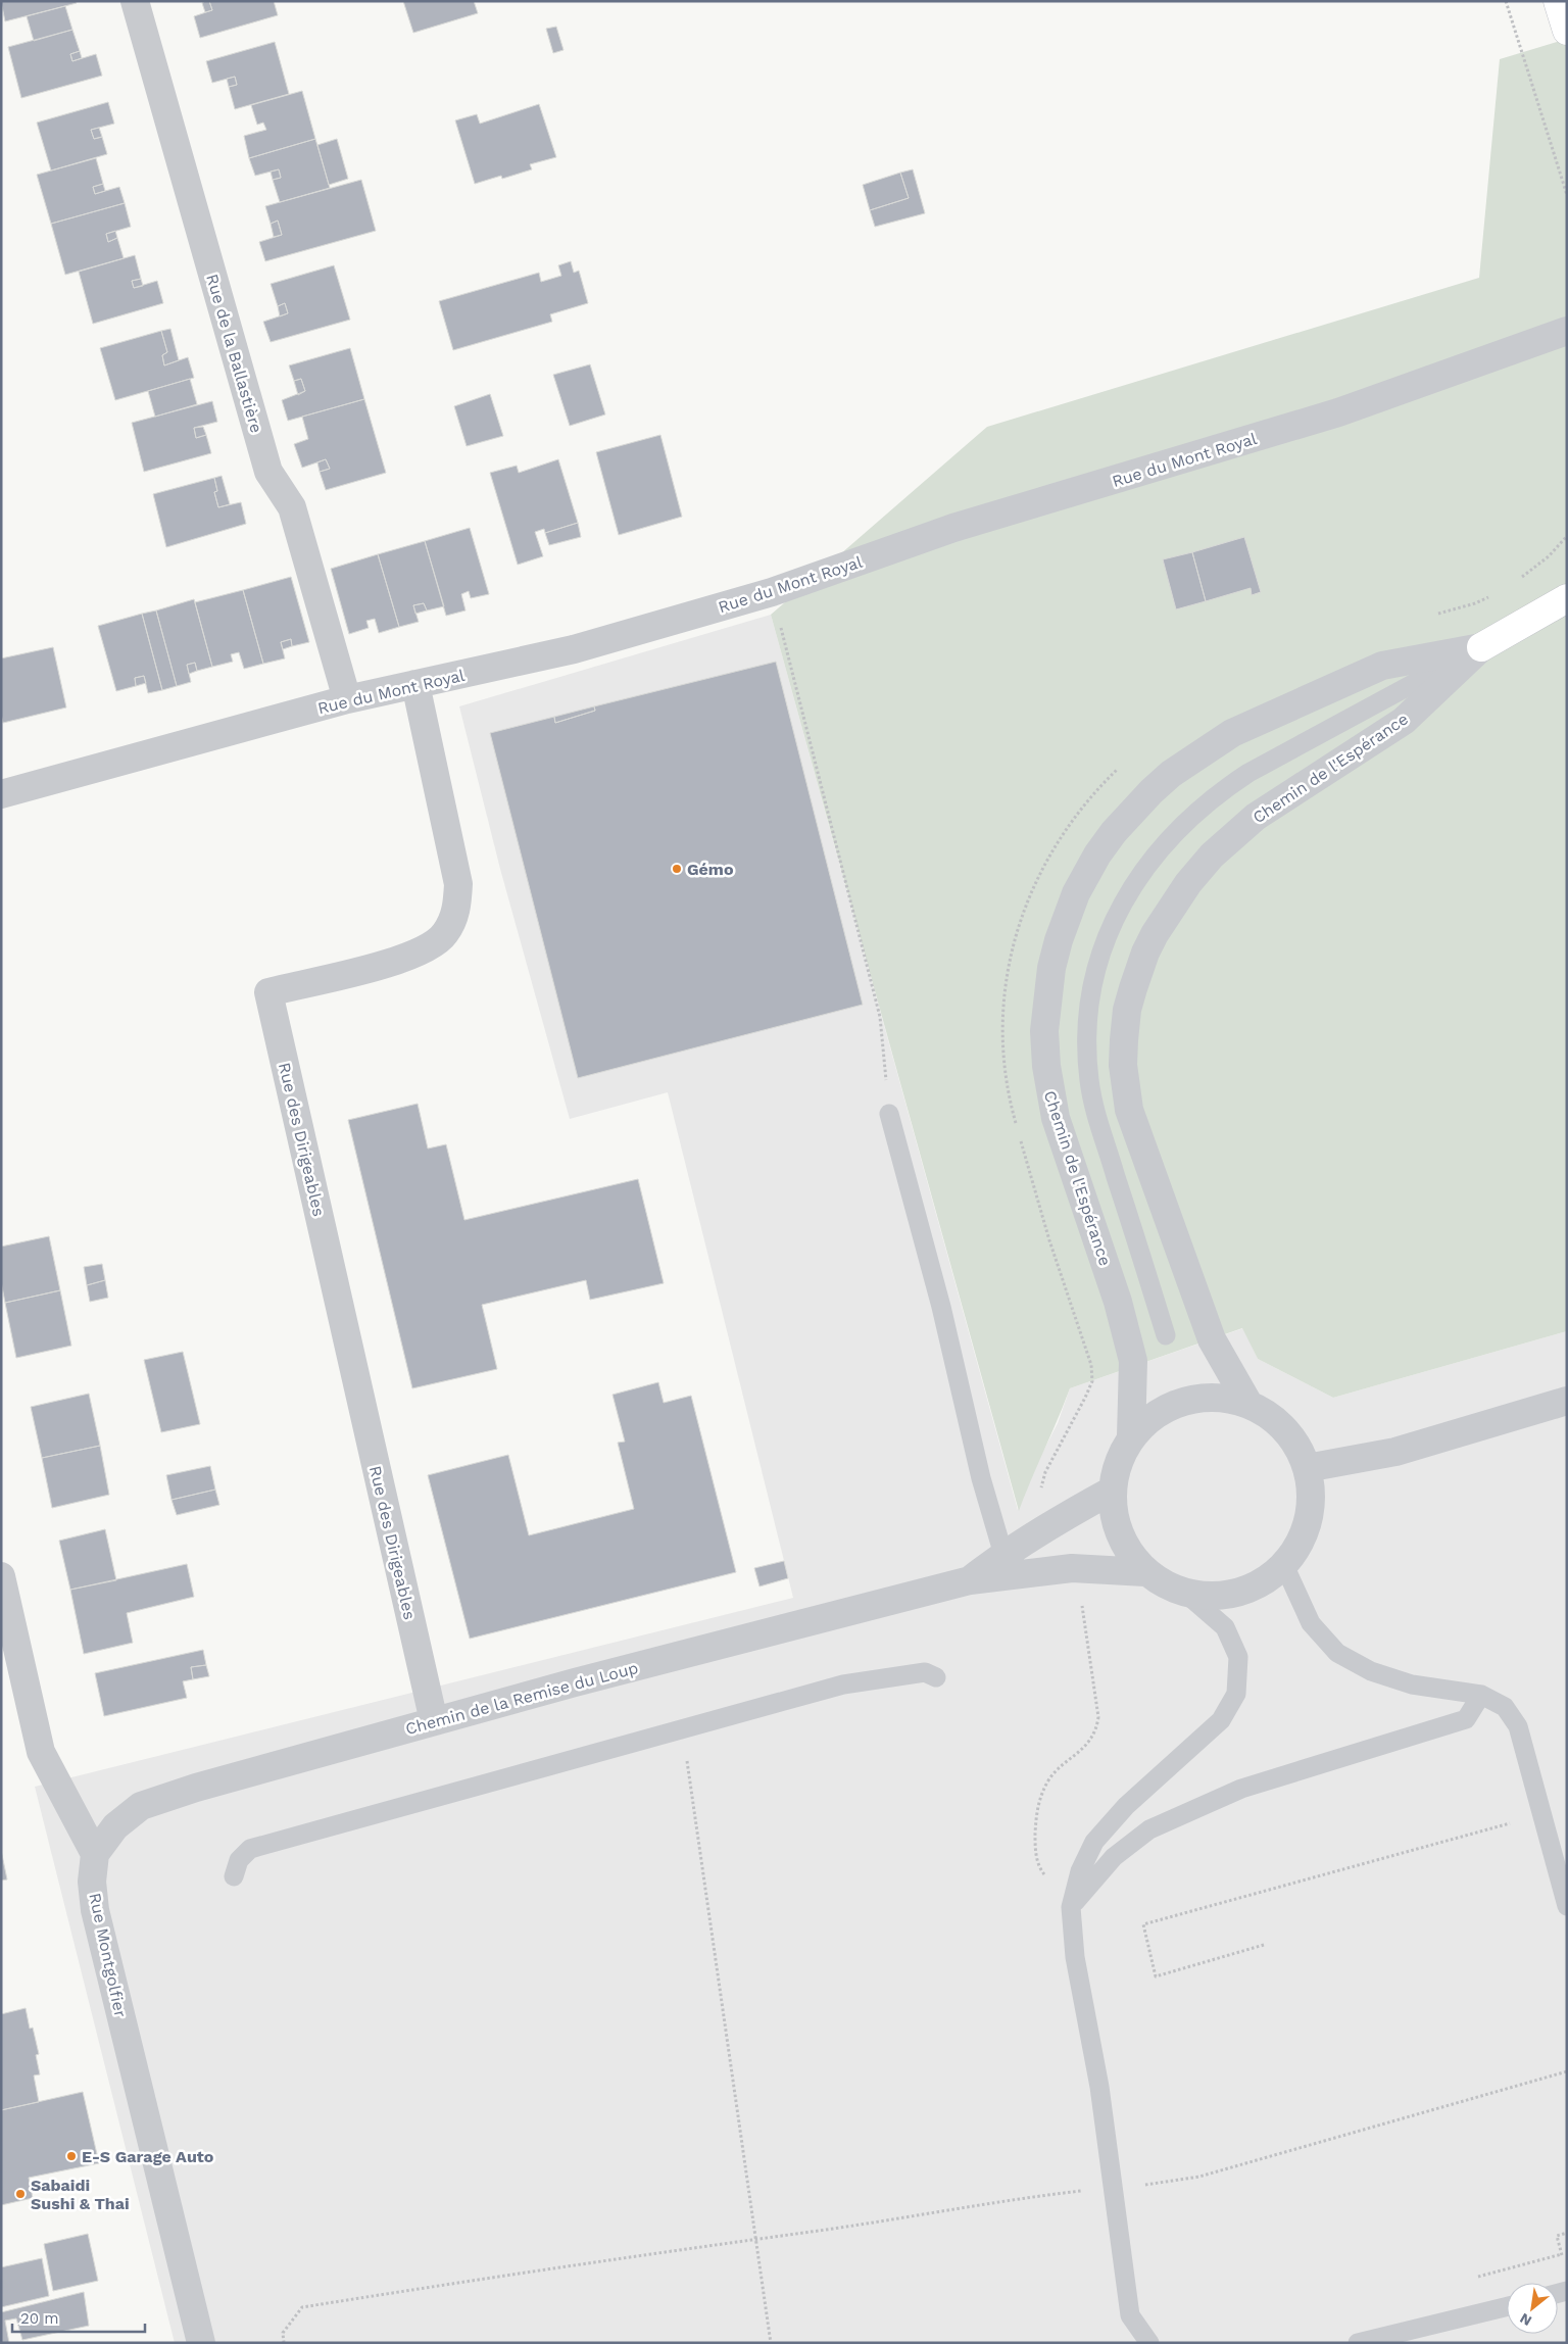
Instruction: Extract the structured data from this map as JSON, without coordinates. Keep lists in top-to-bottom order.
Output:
{
  "streets": {
    "street": [
      "Rue de la Ballastière",
      "Rue du Mont Royal",
      "Chemin de l'Espérance",
      "Rue des Dirigeables",
      "Chemin de la Remise du Loup",
      "Rue Montgolfier"
    ]
  },
  "crossings": [
    ["Rue de la Ballastière", "Rue du Mont Royal"],
    ["Rue du Mont Royal", "Rue des Dirigeables"],
    ["Rue des Dirigeables", "Chemin de la Remise du Loup"],
    ["Chemin de la Remise du Loup", "Rue Montgolfier"]
  ],
  "places": ["Gémo", "E-S Garage Auto", "Sabaidi Sushi & Thai"],
  "scale_bar": "20 m",
  "north": "bottom left"
}
